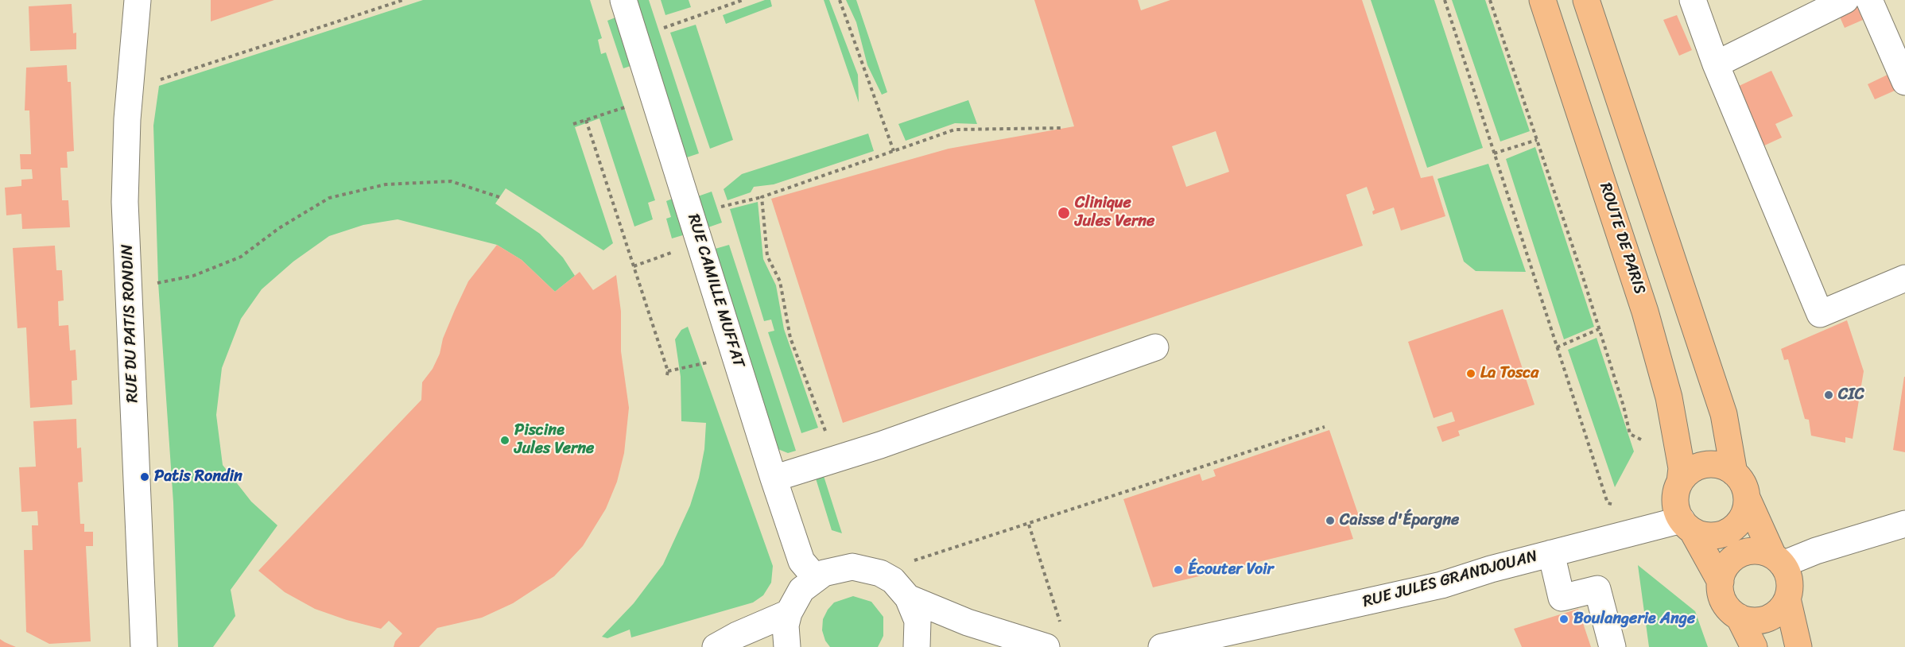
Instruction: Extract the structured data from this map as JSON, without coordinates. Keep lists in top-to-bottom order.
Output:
{
  "streets": {
    "main road": ["ROUTE DE PARIS"],
    "street": ["RUE CAMILLE MUFFAT", "RUE DU PATIS RONDIN", "RUE JULES GRANDJOUAN"]
  },
  "crossings": [
    ["ROUTE DE PARIS", "RUE JULES GRANDJOUAN"]
  ],
  "places": [
    "Clinique Jules Verne",
    "La Tosca",
    "CIC",
    "Piscine Jules Verne",
    "Patis Rondin",
    "Caisse d'Épargne",
    "Écouter Voir",
    "Boulangerie Ange"
  ]
}
